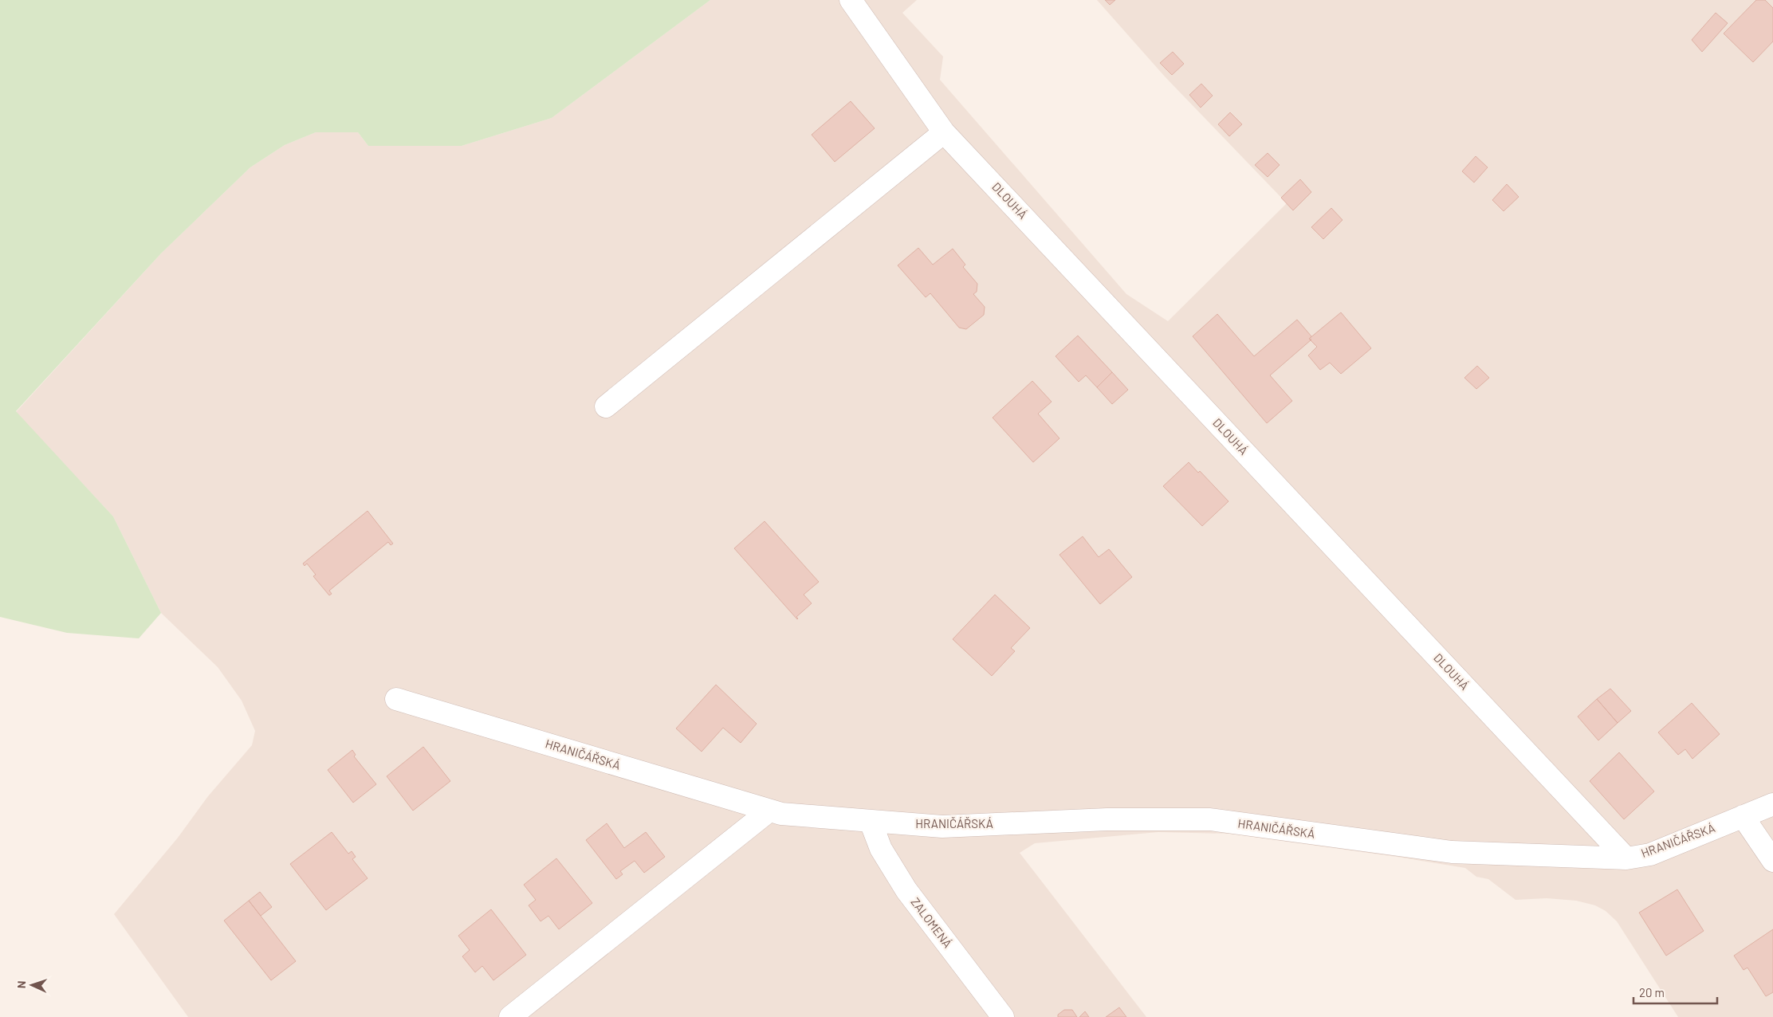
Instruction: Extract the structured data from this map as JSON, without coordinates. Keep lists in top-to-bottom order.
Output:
{
  "streets": {
    "street": ["DLOUHÁ", "HRANIČÁŘSKÁ", "ZALOMENÁ"]
  },
  "crossings": [
    ["DLOUHÁ", "HRANIČÁŘSKÁ"],
    ["HRANIČÁŘSKÁ", "ZALOMENÁ"]
  ],
  "scale_bar": "20 m",
  "north": "left"
}
